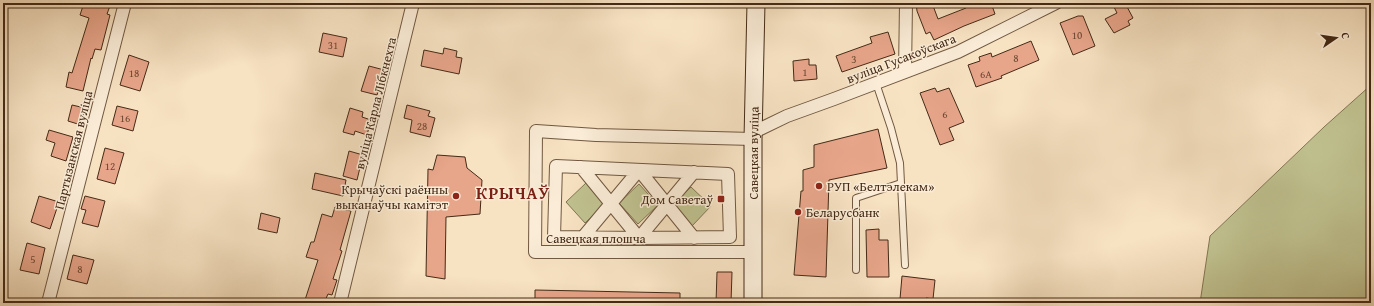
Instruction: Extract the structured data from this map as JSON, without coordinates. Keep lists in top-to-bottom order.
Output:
{
  "streets": {
    "street": [
      "вуліца Гусакоўскага",
      "вуліца Карла Лібкнехта",
      "Партызанская вуліца",
      "Савецкая вуліца",
      "Савецкая плошча"
    ]
  },
  "crossings": [
    ["вуліца Гусакоўскага", "Савецкая вуліца"],
    ["вуліца Гусакоўскага", "Савецкая плошча"],
    ["Савецкая вуліца", "Савецкая плошча"]
  ],
  "districts": ["КРЫЧАЎ"],
  "places": {
    "other": ["РУП «Белтэлекам»", "Крычаўскі раённы выканаўчы камітэт", "Беларусбанк"],
    "transit": ["Дом Саветаў"]
  },
  "house_numbers": [
    "10",
    "31",
    "8",
    "3",
    "1",
    "18",
    "6А",
    "6",
    "16",
    "28",
    "12",
    "5",
    "8"
  ],
  "north": "right"
}
